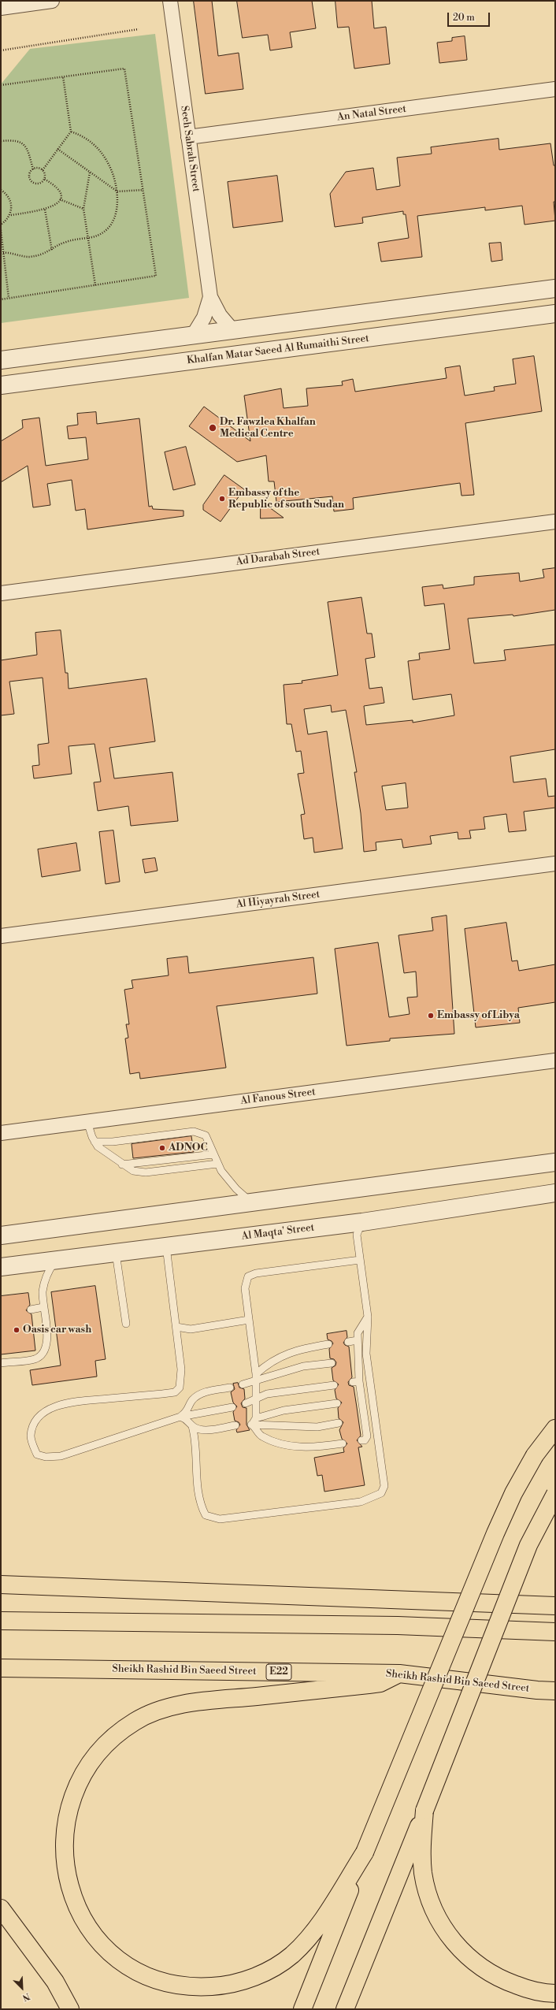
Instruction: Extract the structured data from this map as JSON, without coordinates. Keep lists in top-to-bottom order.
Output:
{
  "streets": {
    "highway": ["Sheikh Rashid Bin Saeed Street", "E22"],
    "street": [
      "An Natal Street",
      "Seeh Sabrah Street",
      "Khalfan Matar Saeed Al Rumaithi Street",
      "Ad Darabah Street",
      "Al Hiyayrah Street",
      "Al Fanous Street",
      "Al Maqta' Street"
    ]
  },
  "crossings": [
    ["An Natal Street", "Seeh Sabrah Street"]
  ],
  "places": [
    "Dr. Fawzlea Khalfan Medical Centre",
    "Embassy of the Republic of south Sudan",
    "Embassy of Libya",
    "ADNOC",
    "Oasis car wash"
  ],
  "scale_bar": "20 m",
  "north": "bottom right"
}
